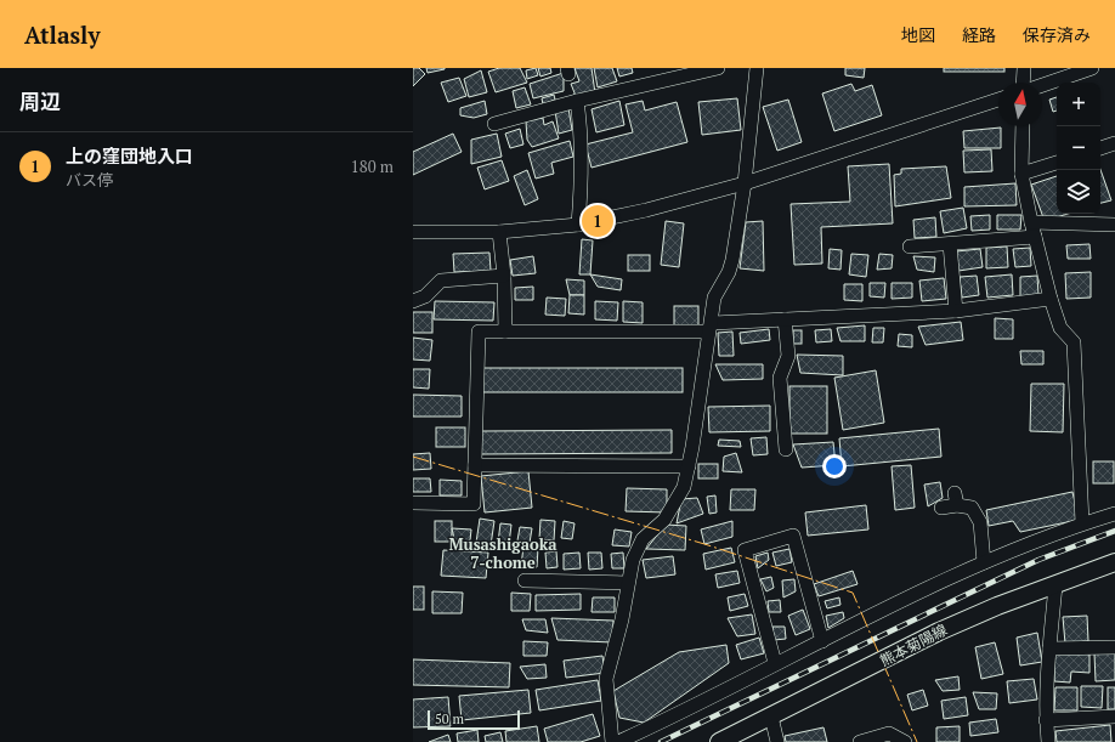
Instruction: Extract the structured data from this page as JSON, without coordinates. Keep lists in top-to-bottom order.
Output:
{
  "streets": {
    "main road": ["熊本菊陽線"]
  },
  "districts": ["Musashigaoka 7-chome"],
  "scale_bar": "50 m",
  "north": "top",
  "page": {
    "header": "Atlasly",
    "nav": ["地図", "経路", "保存済み"],
    "heading": "周辺",
    "map_buttons": ["+", "−"],
    "list": [
      {
        "mark": "1",
        "name": "上の窪団地入口",
        "note": "バス停",
        "value": "180 m"
      }
    ],
    "pins": "1",
    "scale": "50 m"
  }
}
